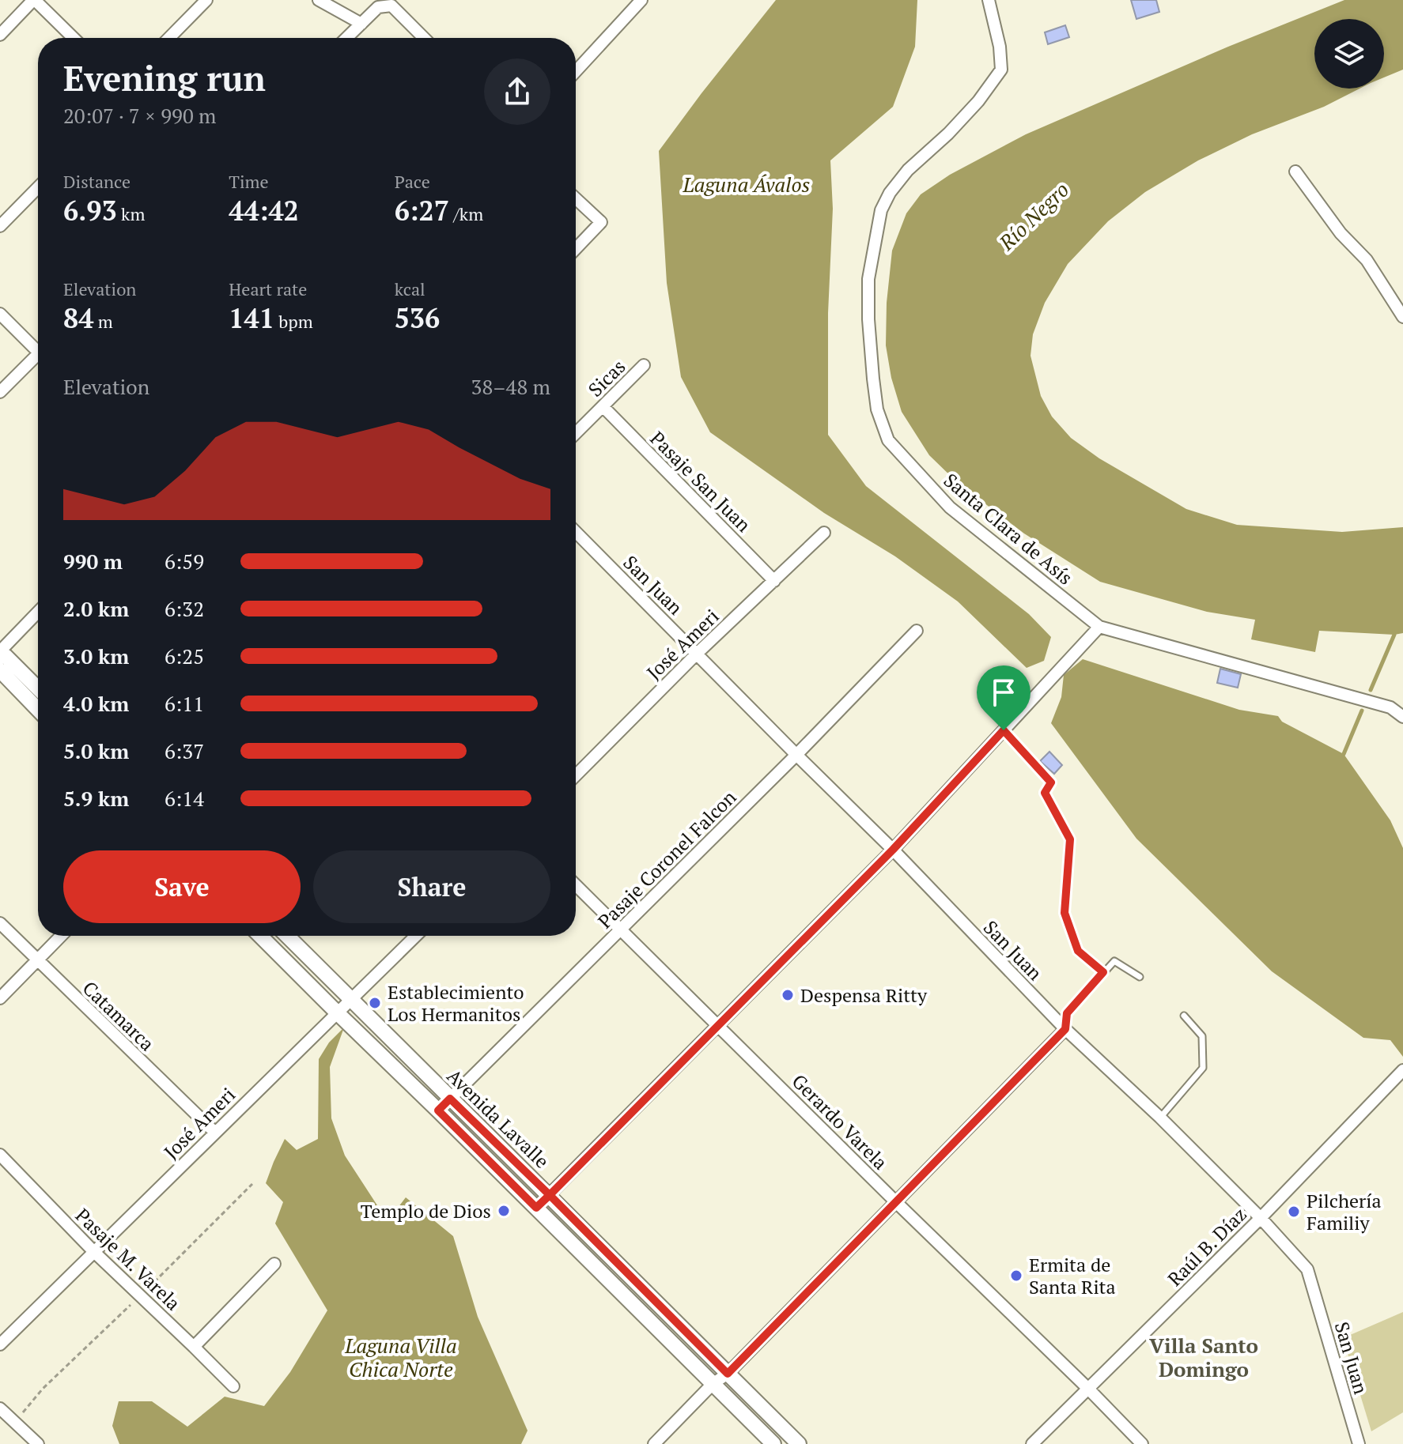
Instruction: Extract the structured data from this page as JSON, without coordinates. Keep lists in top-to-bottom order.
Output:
{
  "streets": {
    "main road": ["Avenida Lavalle"],
    "street": [
      "Sicas",
      "Pasaje San Juan",
      "Santa Clara de Asís",
      "San Juan",
      "José Ameri",
      "Pasaje Coronel Falcon",
      "Catamarca",
      "Gerardo Varela",
      "Raúl B. Díaz",
      "Pasaje M. Varela"
    ]
  },
  "crossings": [
    ["Sicas", "Pasaje San Juan"],
    ["Pasaje San Juan", "José Ameri"],
    ["San Juan", "José Ameri"],
    ["San Juan", "Pasaje Coronel Falcon"],
    ["San Juan", "Raúl B. Díaz"],
    ["José Ameri", "Catamarca"],
    ["José Ameri", "Avenida Lavalle"],
    ["José Ameri", "Pasaje M. Varela"],
    ["Pasaje Coronel Falcon", "Avenida Lavalle"],
    ["Pasaje Coronel Falcon", "Gerardo Varela"],
    ["Gerardo Varela", "Raúl B. Díaz"]
  ],
  "districts": ["Villa Santo Domingo"],
  "water": ["Laguna Ávalos", "Río Negro", "Laguna Villa Chica Norte"],
  "places": [
    "Despensa Ritty",
    "Establecimiento Los Hermanitos",
    "Templo de Dios",
    "Pilchería Familiy",
    "Ermita de Santa Rita"
  ],
  "page": {
    "heading": ["Evening run", "20:07 · 7 × 990 m"],
    "stats": [
      ["Distance", "6.93 km"],
      ["Time", "44:42"],
      ["Pace", "6:27 /km"],
      ["Elevation", "84 m"],
      ["Heart rate", "141 bpm"],
      ["kcal", "536"]
    ],
    "chart": ["Elevation", "38–48 m"],
    "list": [
      {
        "name": "990 m",
        "note": "6:59"
      },
      {
        "name": "2.0 km",
        "note": "6:32"
      },
      {
        "name": "3.0 km",
        "note": "6:25"
      },
      {
        "name": "4.0 km",
        "note": "6:11"
      },
      {
        "name": "5.0 km",
        "note": "6:37"
      },
      {
        "name": "5.9 km",
        "note": "6:14"
      }
    ],
    "buttons": ["Save", "Share"]
  }
}
